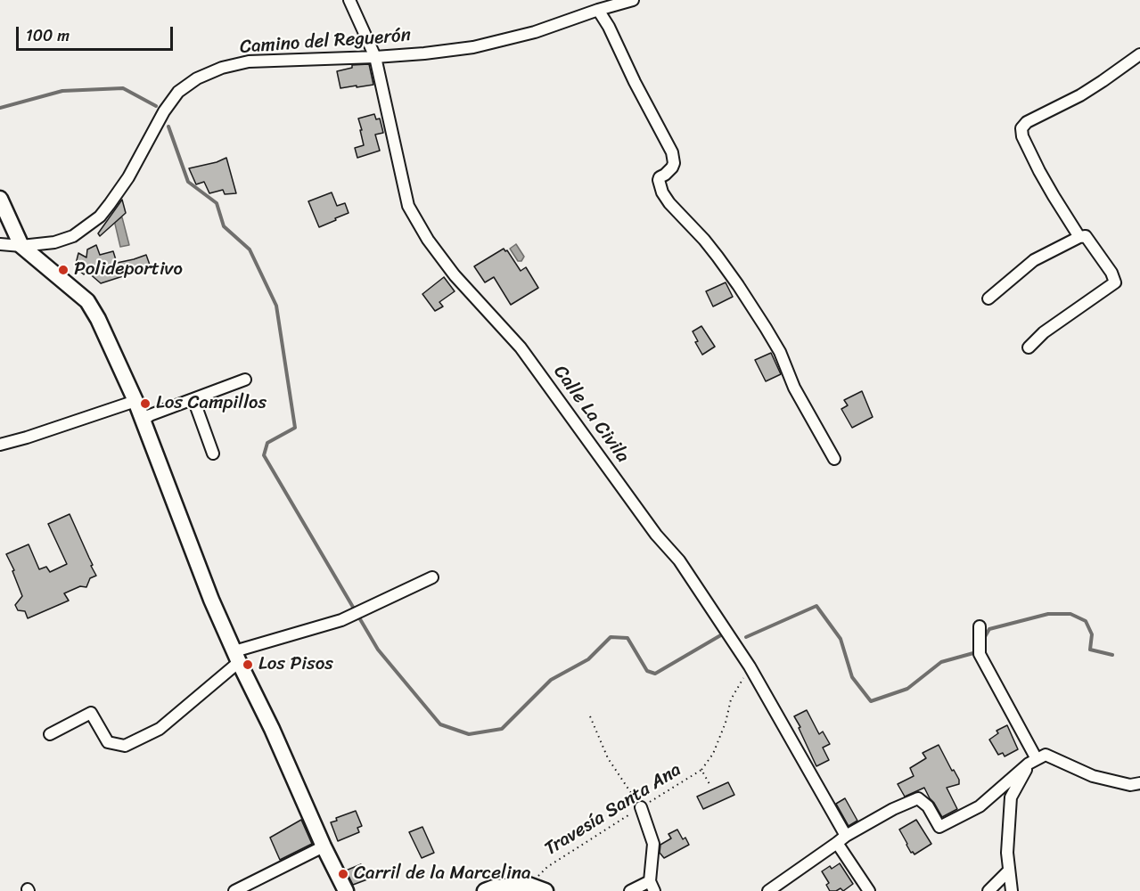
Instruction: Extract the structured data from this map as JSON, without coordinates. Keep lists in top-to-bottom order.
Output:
{
  "streets": {
    "street": ["Camino del Reguerón", "Calle La Civila"],
    "path": ["Travesía Santa Ana"]
  },
  "crossings": [
    ["Camino del Reguerón", "Calle La Civila"]
  ],
  "places": [
    "Polideportivo",
    "Los Campillos",
    "Los Pisos",
    "Carril de la Marcelina"
  ],
  "scale_bar": "100 m"
}
